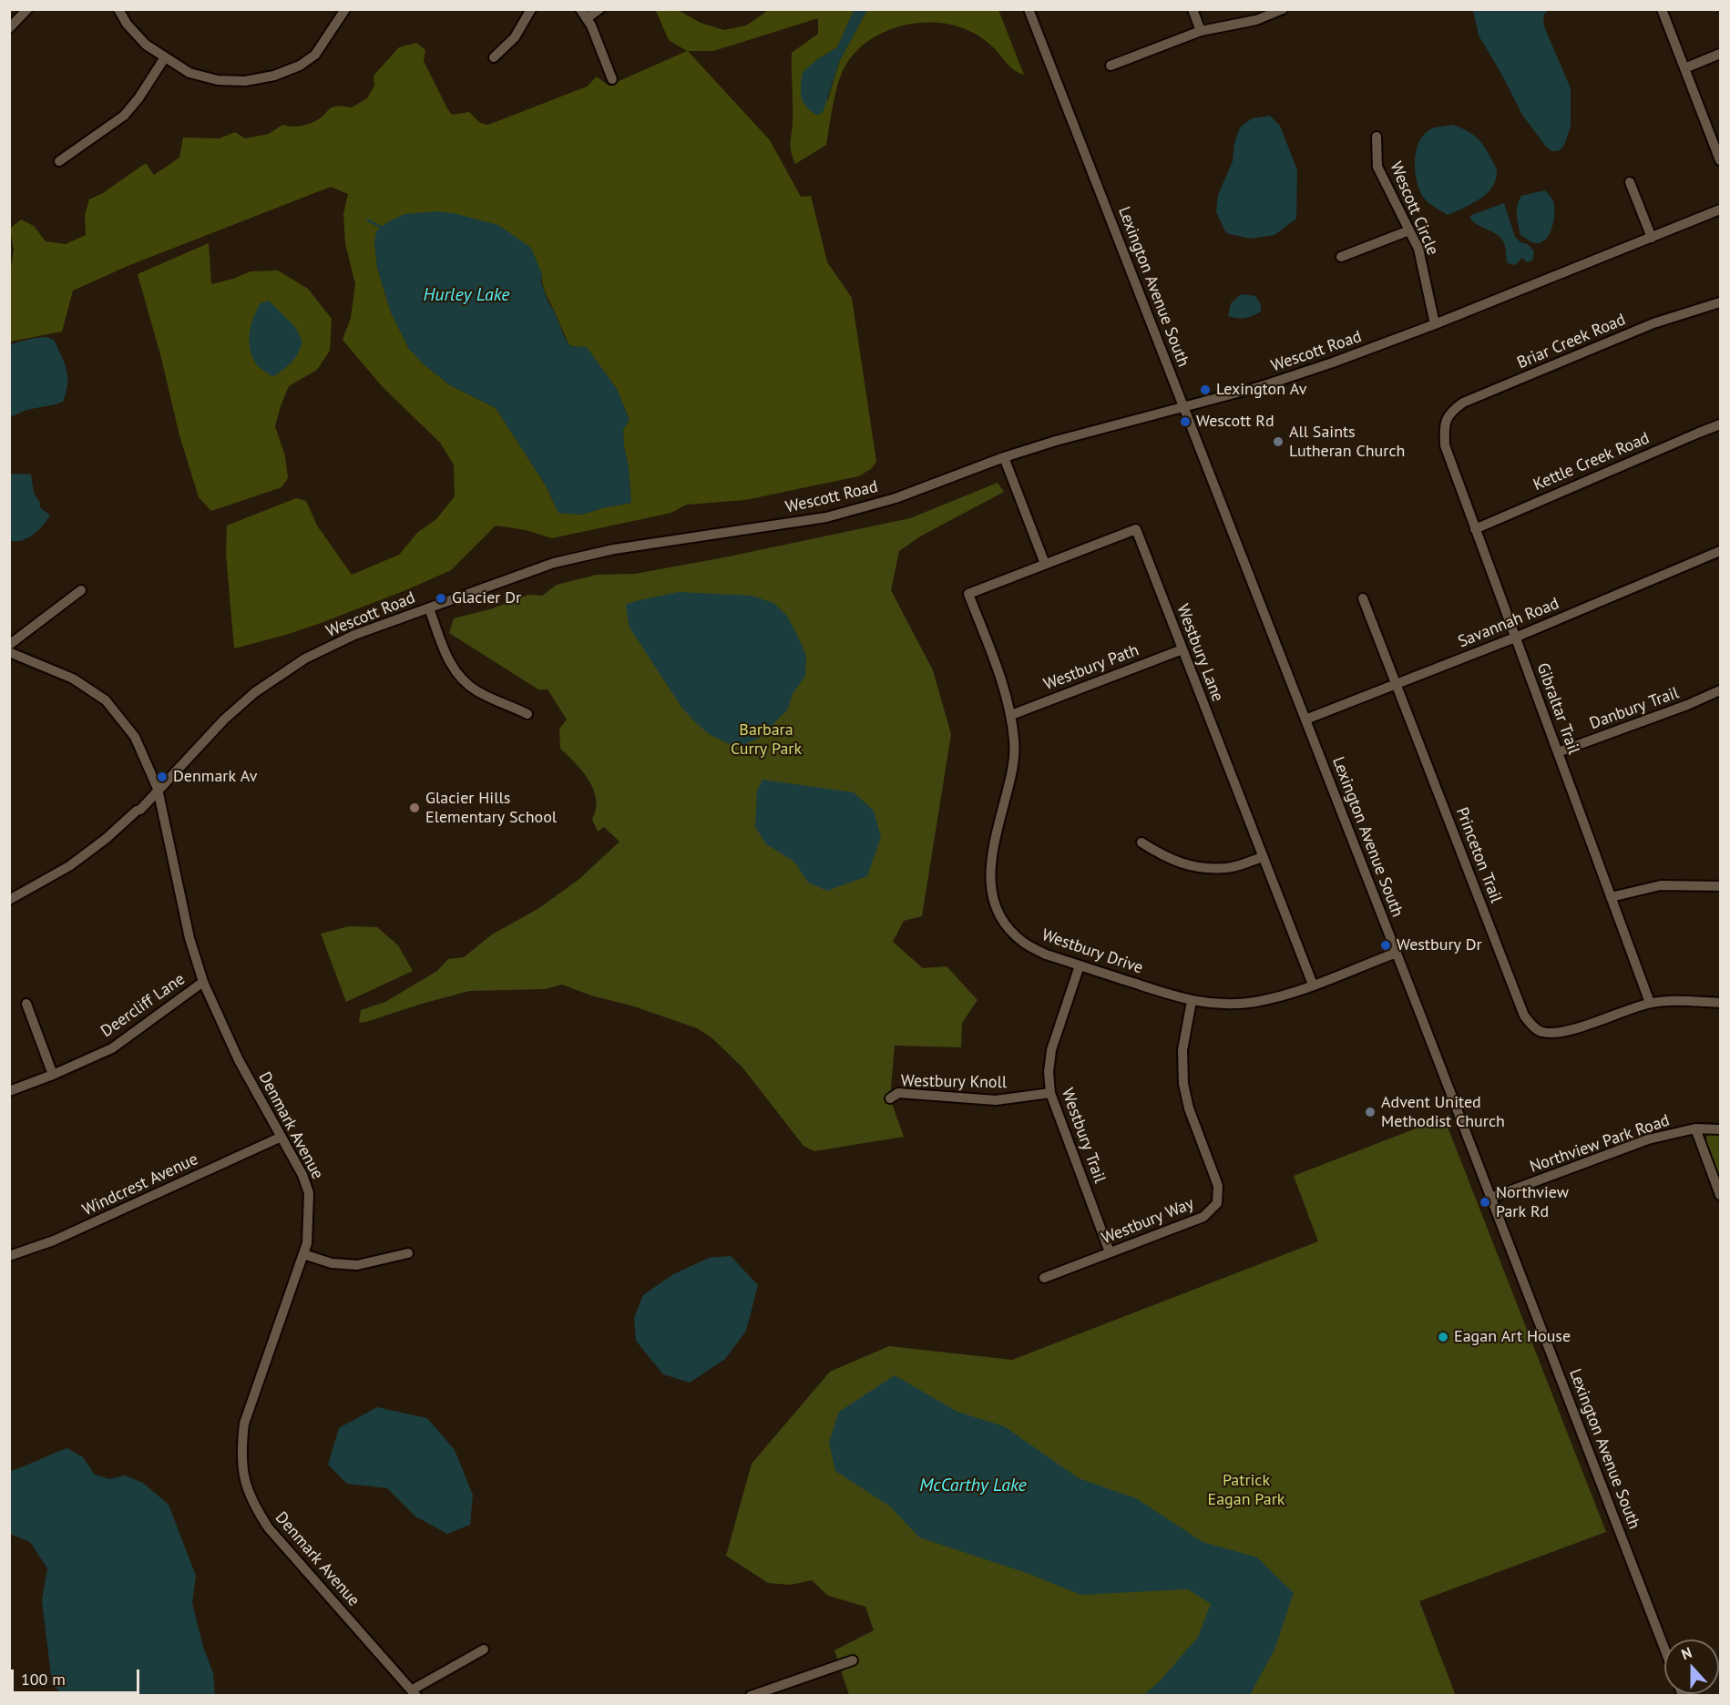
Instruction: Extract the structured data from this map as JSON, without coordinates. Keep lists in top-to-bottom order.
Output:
{
  "streets": {
    "street": [
      "Wescott Circle",
      "Lexington Avenue South",
      "Briar Creek Road",
      "Wescott Road",
      "Kettle Creek Road",
      "Savannah Road",
      "Westbury Lane",
      "Westbury Path",
      "Gibraltar Trail",
      "Danbury Trail",
      "Princeton Trail",
      "Westbury Drive",
      "Deercliff Lane",
      "Westbury Knoll",
      "Denmark Avenue",
      "Westbury Trail",
      "Northview Park Road",
      "Windcrest Avenue",
      "Westbury Way"
    ]
  },
  "crossings": [
    ["Wescott Circle", "Wescott Road"],
    ["Lexington Avenue South", "Wescott Road"],
    ["Lexington Avenue South", "Savannah Road"],
    ["Lexington Avenue South", "Westbury Drive"],
    ["Lexington Avenue South", "Northview Park Road"],
    ["Briar Creek Road", "Gibraltar Trail"],
    ["Wescott Road", "Denmark Avenue"],
    ["Kettle Creek Road", "Gibraltar Trail"],
    ["Savannah Road", "Gibraltar Trail"],
    ["Savannah Road", "Princeton Trail"],
    ["Westbury Lane", "Westbury Path"],
    ["Westbury Lane", "Westbury Drive"],
    ["Westbury Path", "Westbury Drive"],
    ["Gibraltar Trail", "Danbury Trail"],
    ["Gibraltar Trail", "Princeton Trail"],
    ["Westbury Drive", "Westbury Trail"],
    ["Westbury Drive", "Westbury Way"],
    ["Deercliff Lane", "Denmark Avenue"],
    ["Westbury Knoll", "Westbury Trail"],
    ["Denmark Avenue", "Windcrest Avenue"],
    ["Westbury Trail", "Westbury Way"]
  ],
  "water": ["Hurley Lake", "McCarthy Lake"],
  "parks": ["Barbara Curry Park", "Patrick Eagan Park"],
  "places": [
    "Lexington Av",
    "Wescott Rd",
    "All Saints Lutheran Church",
    "Glacier Dr",
    "Denmark Av",
    "Glacier Hills Elementary School",
    "Westbury Dr",
    "Advent United Methodist Church",
    "Northview Park Rd",
    "Eagan Art House"
  ],
  "scale_bar": "100 m",
  "north": "top"
}
